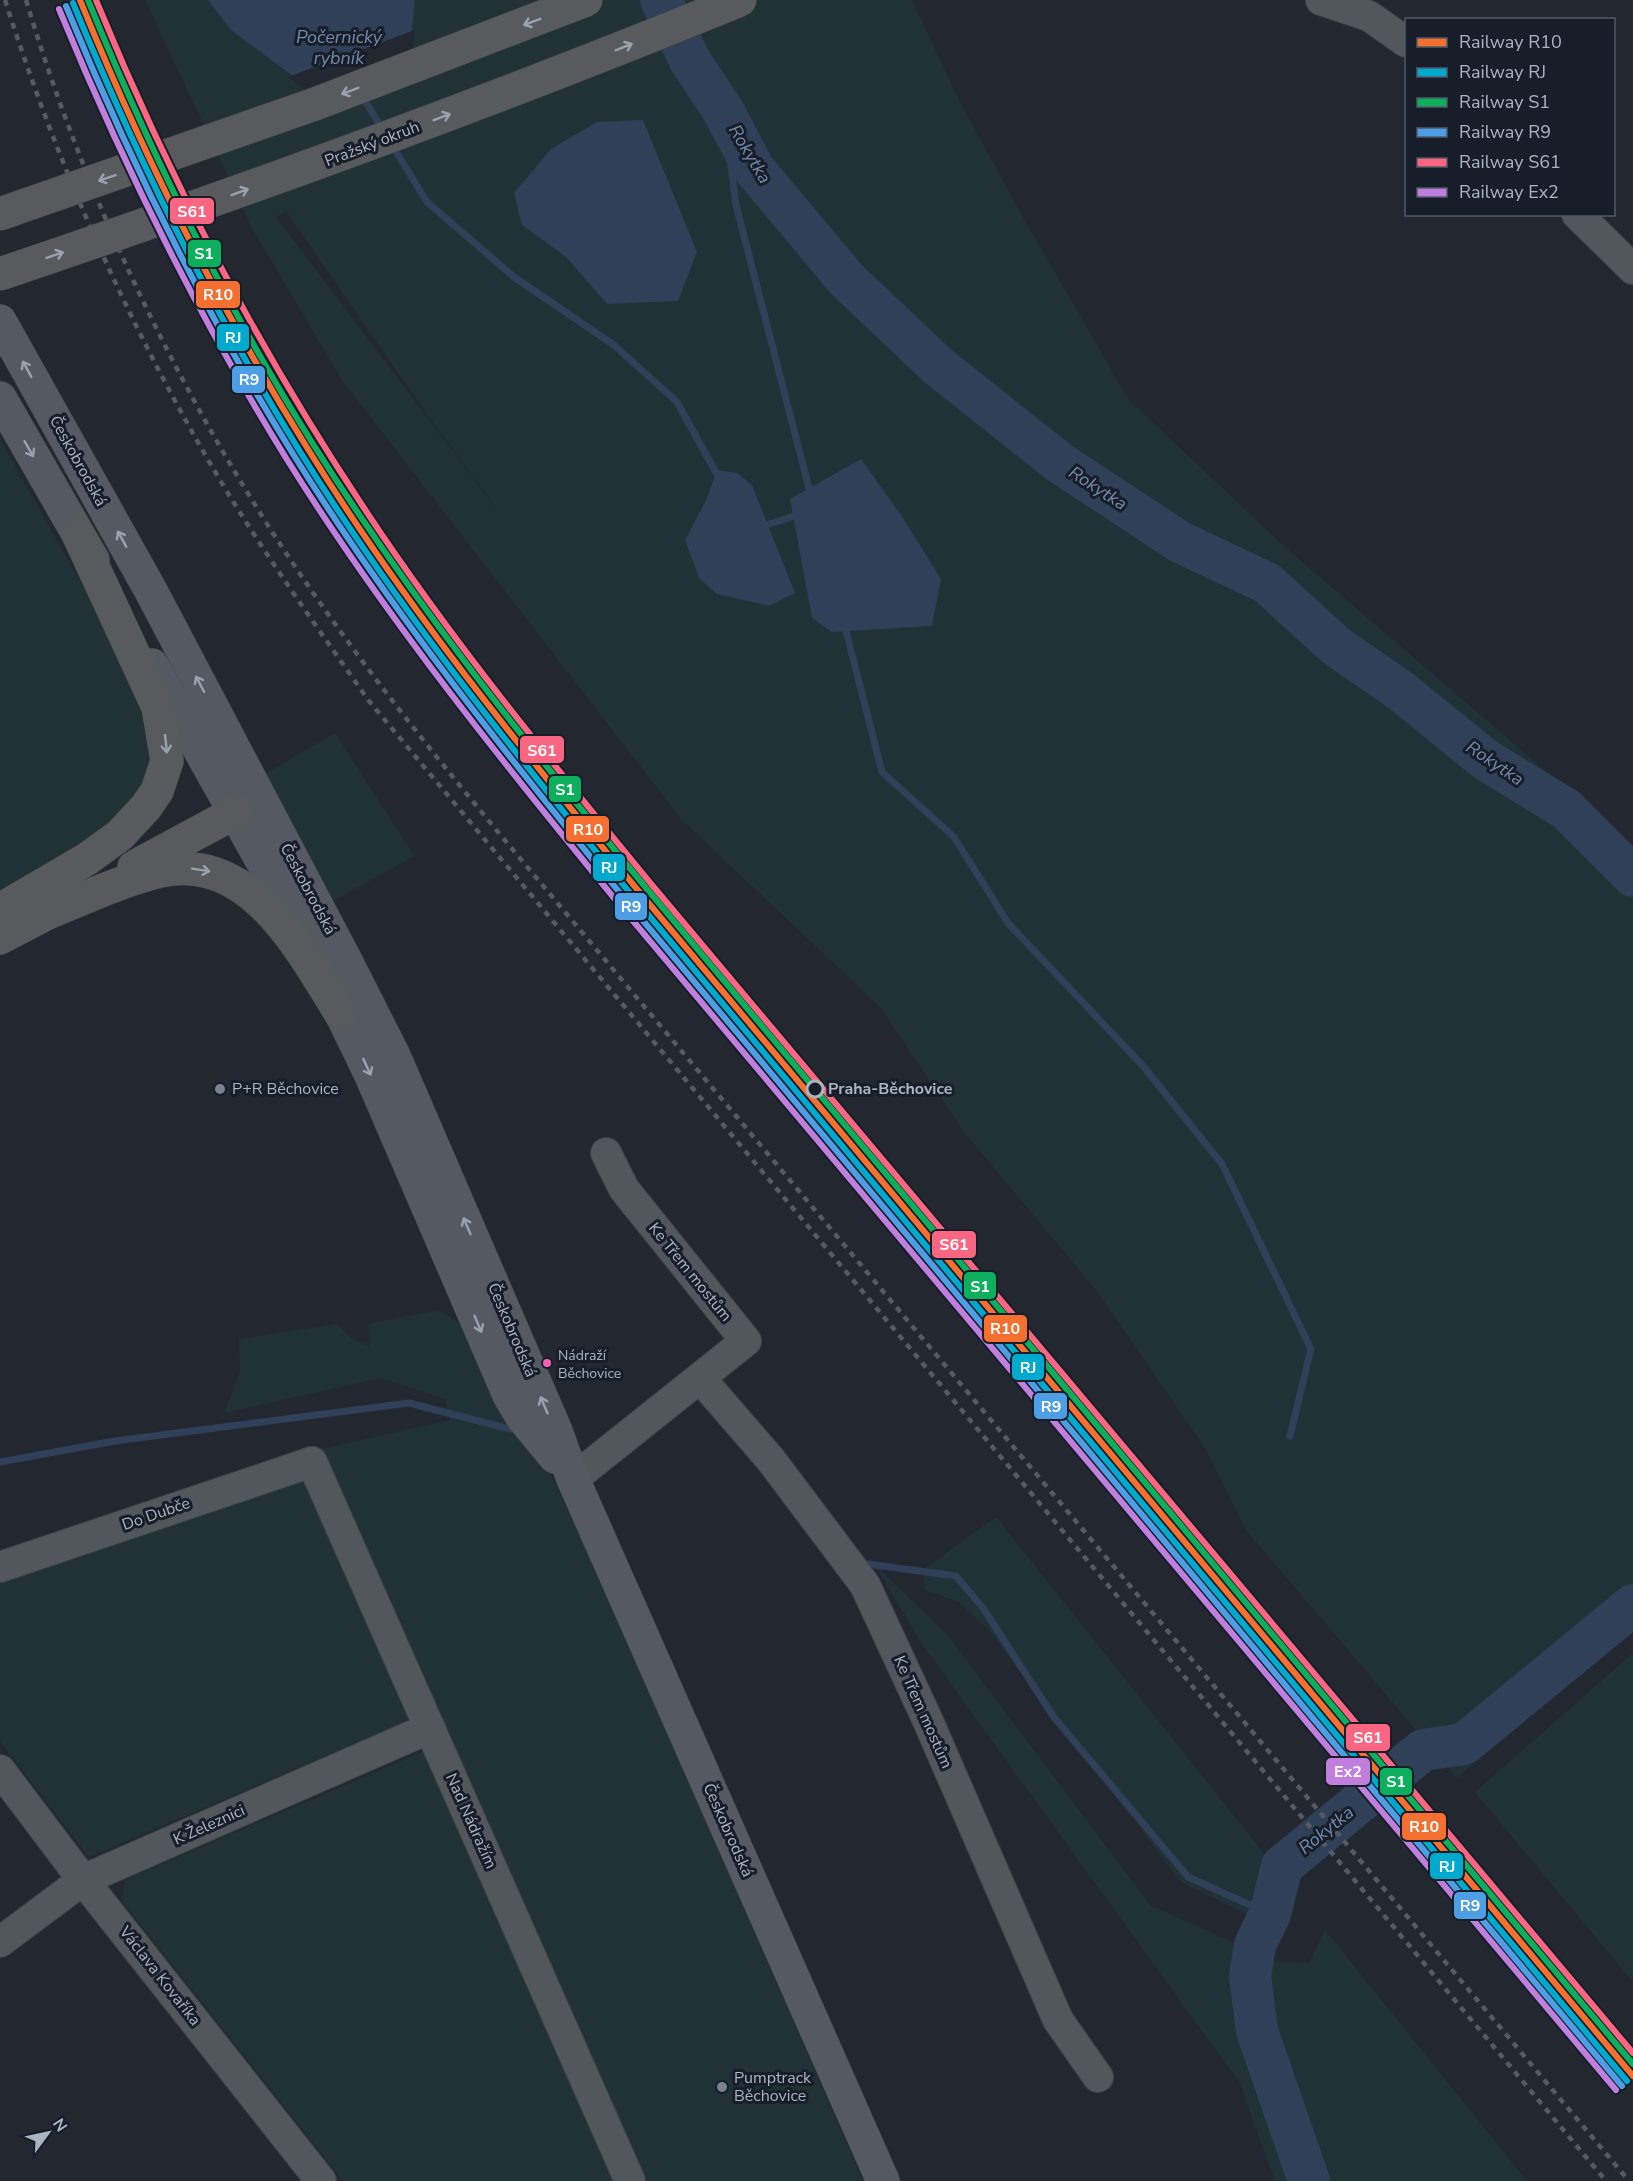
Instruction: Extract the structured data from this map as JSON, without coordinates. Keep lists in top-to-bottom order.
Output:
{
  "streets": {
    "highway": ["Pražský okruh"],
    "main road": ["Českobrodská"],
    "street": [
      "Ke Třem mostům",
      "Do Dubče",
      "Nad Nádražím",
      "K Železnici",
      "Václava Kovaříka"
    ]
  },
  "crossings": [
    ["Českobrodská", "Ke Třem mostům"],
    ["Do Dubče", "Nad Nádražím"],
    ["Nad Nádražím", "K Železnici"],
    ["K Železnici", "Václava Kovaříka"]
  ],
  "water": ["Počernický rybník", "Rokytka"],
  "places": [
    "P+R Běchovice",
    "Praha-Běchovice",
    "Nádraží Běchovice",
    "Pumptrack Běchovice"
  ],
  "lines": [
    "rail line R10",
    "rail line S1",
    "rail line S61",
    "rail line RJ",
    "rail line R9",
    "rail line Ex2"
  ],
  "legend": [
    "Railway R10",
    "Railway RJ",
    "Railway S1",
    "Railway R9",
    "Railway S61",
    "Railway Ex2"
  ],
  "north": "top right"
}
